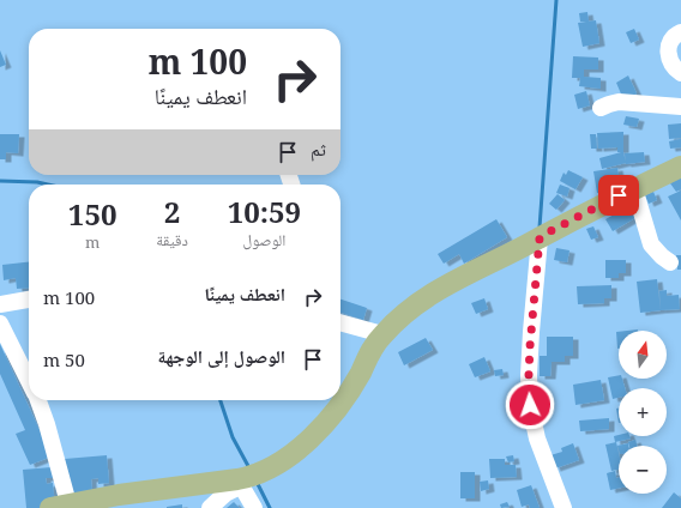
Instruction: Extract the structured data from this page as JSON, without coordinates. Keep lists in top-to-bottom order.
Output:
{
  "north": "top",
  "page": {
    "turn": ["100 m", "انعطف يمينًا"],
    "then": "ثم",
    "eta": [
      "10:59",
      "الوصول",
      "2",
      "دقيقة",
      "150",
      "m"
    ],
    "list": [
      {
        "name": "انعطف يمينًا",
        "value": "100 m"
      },
      {
        "name": "الوصول إلى الوجهة",
        "value": "50 m"
      }
    ],
    "map_buttons": ["+", "−"]
  }
}
